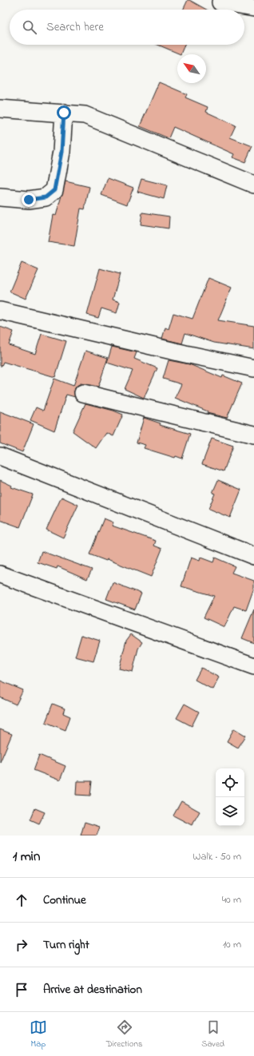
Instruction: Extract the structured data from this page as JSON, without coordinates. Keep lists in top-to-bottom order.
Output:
{
  "north": "top left",
  "page": {
    "search": "Search here",
    "heading": ["1 min", "Walk · 50 m"],
    "list": [
      ["Continue", "40 m"],
      ["Turn right", "10 m"],
      "Arrive at destination"
    ],
    "nav": ["Map", "Directions", "Saved"]
  }
}
